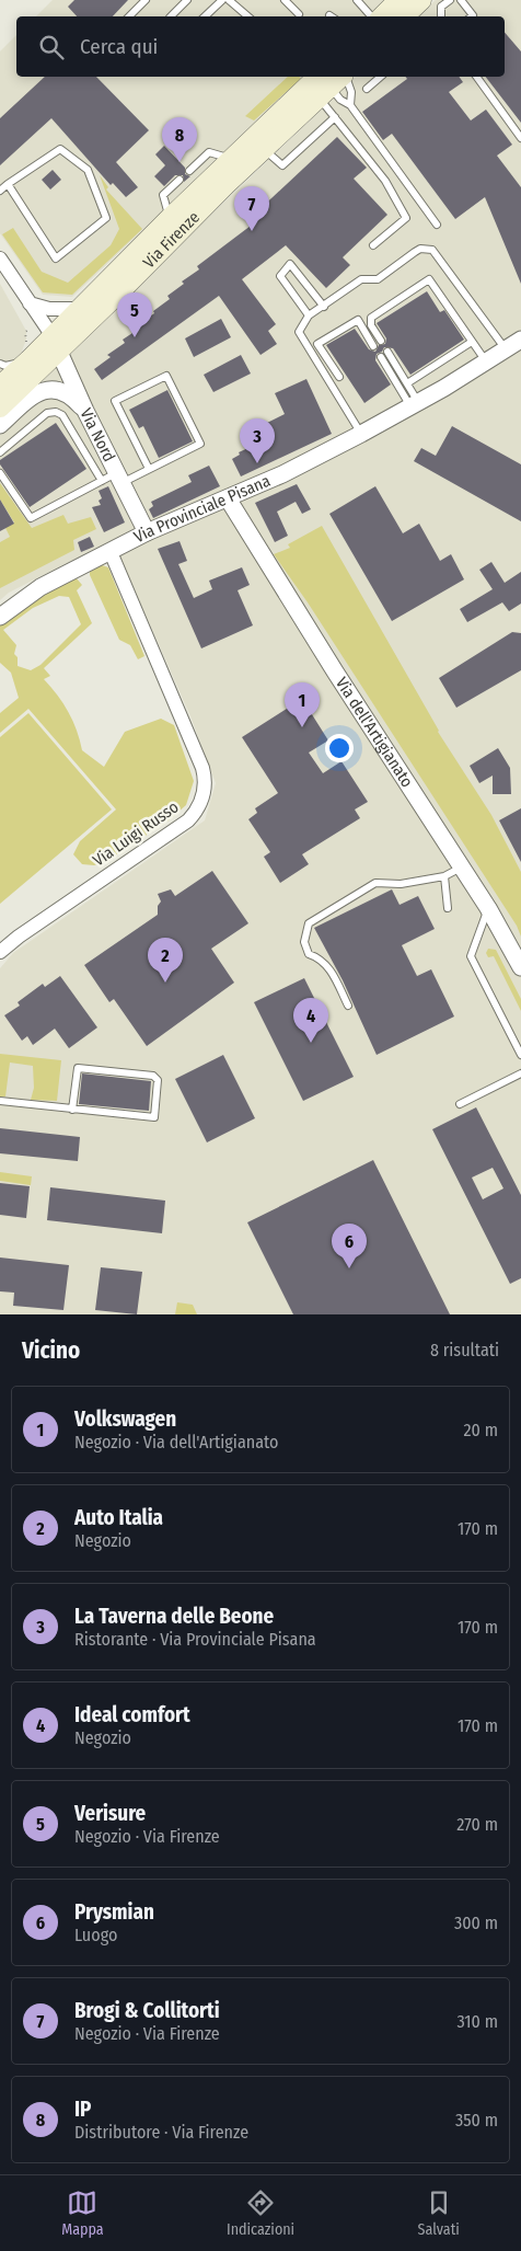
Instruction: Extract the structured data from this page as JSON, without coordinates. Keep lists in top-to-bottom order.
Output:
{
  "streets": {
    "main road": ["Via Firenze"],
    "street": [
      "Via Nord",
      "Via Provinciale Pisana",
      "Via dell'Artigianato",
      "Via Luigi Russo"
    ]
  },
  "crossings": [
    ["Via Firenze", "Via Nord"],
    ["Via Nord", "Via Provinciale Pisana"],
    ["Via Provinciale Pisana", "Via dell'Artigianato"],
    ["Via Provinciale Pisana", "Via Luigi Russo"]
  ],
  "page": {
    "search": "Cerca qui",
    "pins": [
      "8",
      "7",
      "5",
      "3",
      "1",
      "2",
      "4",
      "6"
    ],
    "heading": ["Vicino", "8 risultati"],
    "list": [
      {
        "mark": "1",
        "name": "Volkswagen",
        "note": "Negozio · Via dell'Artigianato",
        "value": "20 m"
      },
      {
        "mark": "2",
        "name": "Auto Italia",
        "note": "Negozio",
        "value": "170 m"
      },
      {
        "mark": "3",
        "name": "La Taverna delle Beone",
        "note": "Ristorante · Via Provinciale Pisana",
        "value": "170 m"
      },
      {
        "mark": "4",
        "name": "Ideal comfort",
        "note": "Negozio",
        "value": "170 m"
      },
      {
        "mark": "5",
        "name": "Verisure",
        "note": "Negozio · Via Firenze",
        "value": "270 m"
      },
      {
        "mark": "6",
        "name": "Prysmian",
        "note": "Luogo",
        "value": "300 m"
      },
      {
        "mark": "7",
        "name": "Brogi & Collitorti",
        "note": "Negozio · Via Firenze",
        "value": "310 m"
      },
      {
        "mark": "8",
        "name": "IP",
        "note": "Distributore · Via Firenze",
        "value": "350 m"
      }
    ],
    "nav": ["Mappa", "Indicazioni", "Salvati"]
  }
}
